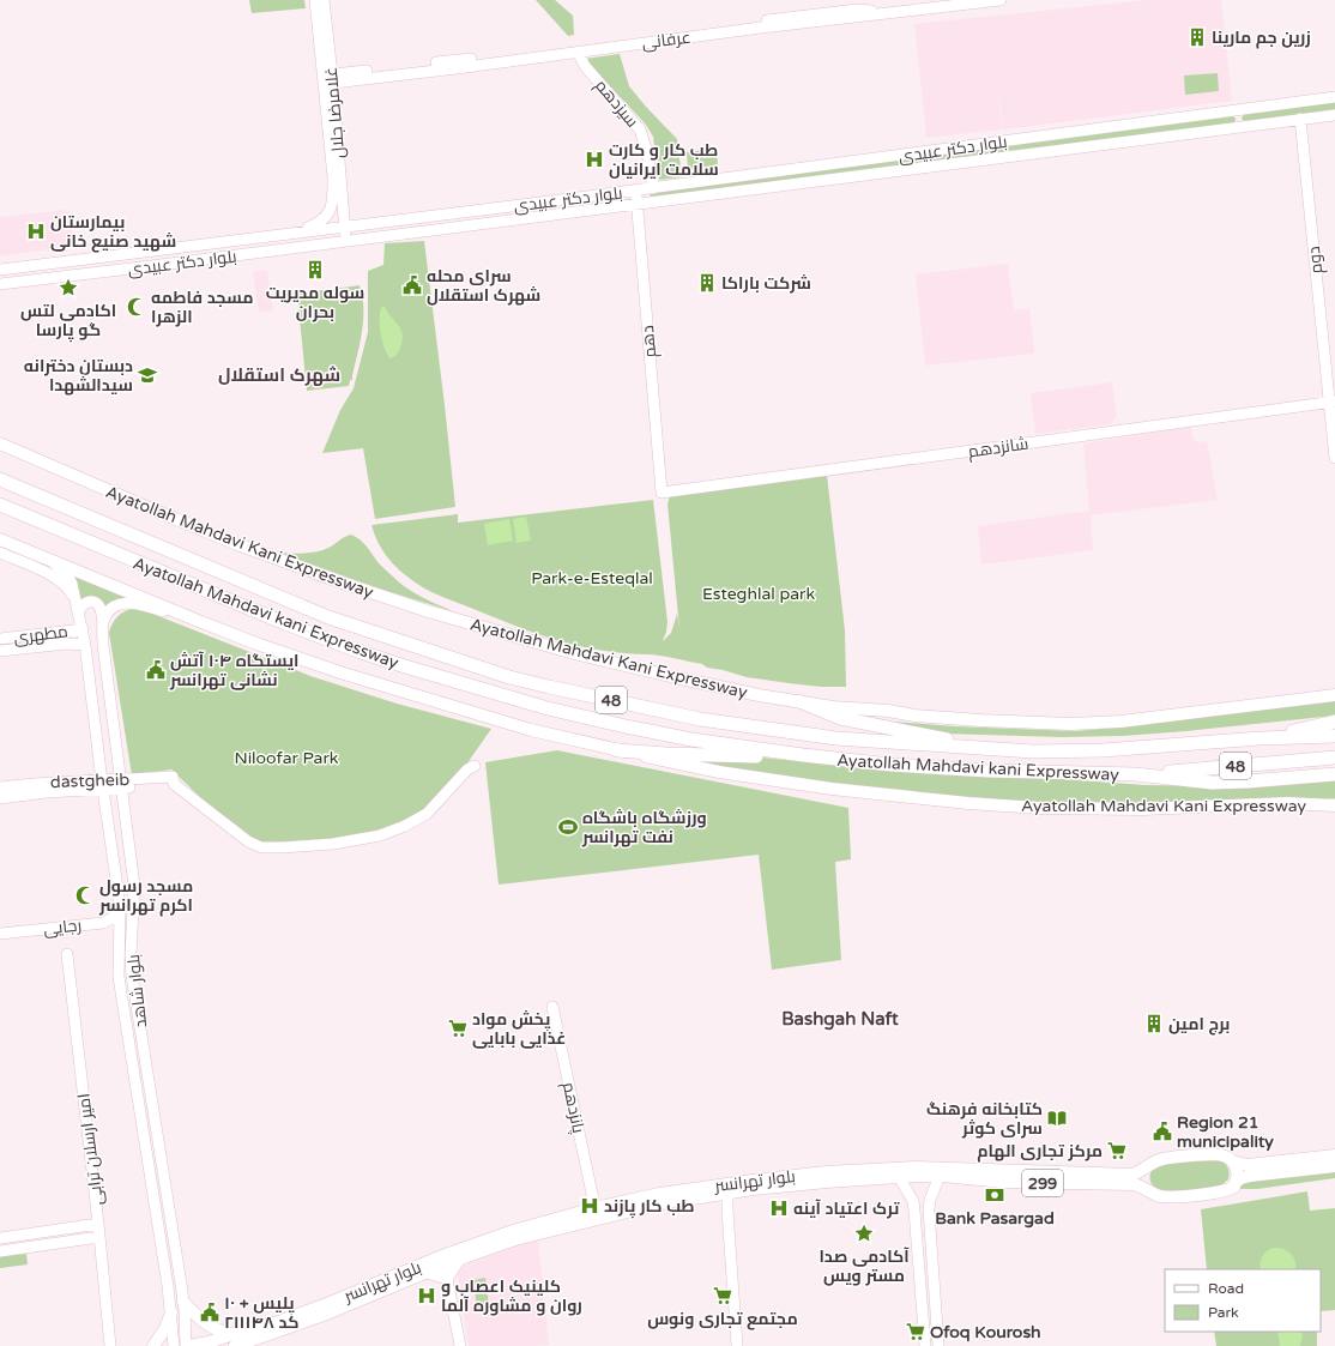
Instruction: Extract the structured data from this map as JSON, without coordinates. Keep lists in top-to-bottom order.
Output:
{
  "streets": {
    "highway": ["Ayatollah Mahdavi Kani Expressway", "Ayatollah Mahdavi kani Expressway", "48"],
    "main road": [
      "عرفانی",
      "سیزدهم",
      "غلامرضا جلال",
      "بلوار دکتر عبیدی",
      "دوم",
      "دهم",
      "شانزدهم",
      "مطهری",
      "dastgheib",
      "رجایی",
      "بلوار شاهد",
      "پانزدهم",
      "امیر ارسلان ترابی",
      "بلوار تهرانسر",
      "299"
    ]
  },
  "crossings": [
    ["عرفانی", "سیزدهم"],
    ["عرفانی", "غلامرضا جلال"],
    ["سیزدهم", "بلوار دکتر عبیدی"],
    ["غلامرضا جلال", "بلوار دکتر عبیدی"],
    ["بلوار دکتر عبیدی", "دوم"],
    ["بلوار دکتر عبیدی", "دهم"],
    ["دوم", "شانزدهم"],
    ["دهم", "شانزدهم"],
    ["Ayatollah Mahdavi Kani Expressway", "Ayatollah Mahdavi kani Expressway"],
    ["Ayatollah Mahdavi Kani Expressway", "بلوار شاهد"],
    ["مطهری", "بلوار شاهد"],
    ["dastgheib", "بلوار شاهد"],
    ["رجایی", "بلوار شاهد"],
    ["بلوار شاهد", "بلوار تهرانسر"],
    ["پانزدهم", "بلوار تهرانسر"]
  ],
  "districts": ["شهرک استقلال", "Bashgah Naft"],
  "parks": ["Park-e-Esteqlal", "Esteghlal park", "Niloofar Park"],
  "places": {
    "building": [
      "زرین جم مارینا",
      "سوله مدیریت بحران",
      "شرکت باراکا",
      "برج امین"
    ],
    "hospital": [
      "طب کار و کارت سلامت ایرانیان",
      "بیمارستان شهید صنیع خانی",
      "طب کار پازند",
      "ترک اعتیاد آینه",
      "کلینیک اعصاب و روان و مشاوره آلما"
    ],
    "public building": [
      "سرای محله شهرک استقلال",
      "ایستگاه ۱۰۴ آتش ‌نشانی تهرانسر",
      "Region 21 municipality",
      "پلیس + ۱۰ کد ۲۱۱۱۴۸"
    ],
    "place": ["اکادمی لتس گو پارسا", "آکادمی صدا مستر ویس"],
    "mosque": ["مسجد فاطمه الزهرا", "مسجد رسول اکرم تهرانسر"],
    "school or university": ["دبستان دخترانه سیدالشهدا"],
    "sports": ["ورزشگاه باشگاه نفت تهرانسر"],
    "supermarket": [
      "پخش مواد غذایی بابایی",
      "مرکز تجاری الهام",
      "مجتمع تجاری ونوس",
      "Ofoq Kourosh"
    ],
    "library": ["کتابخانه فرهنگ سرای کوثر"],
    "bank": ["Bank Pasargad"]
  },
  "legend": ["Road", "Park"]
}
